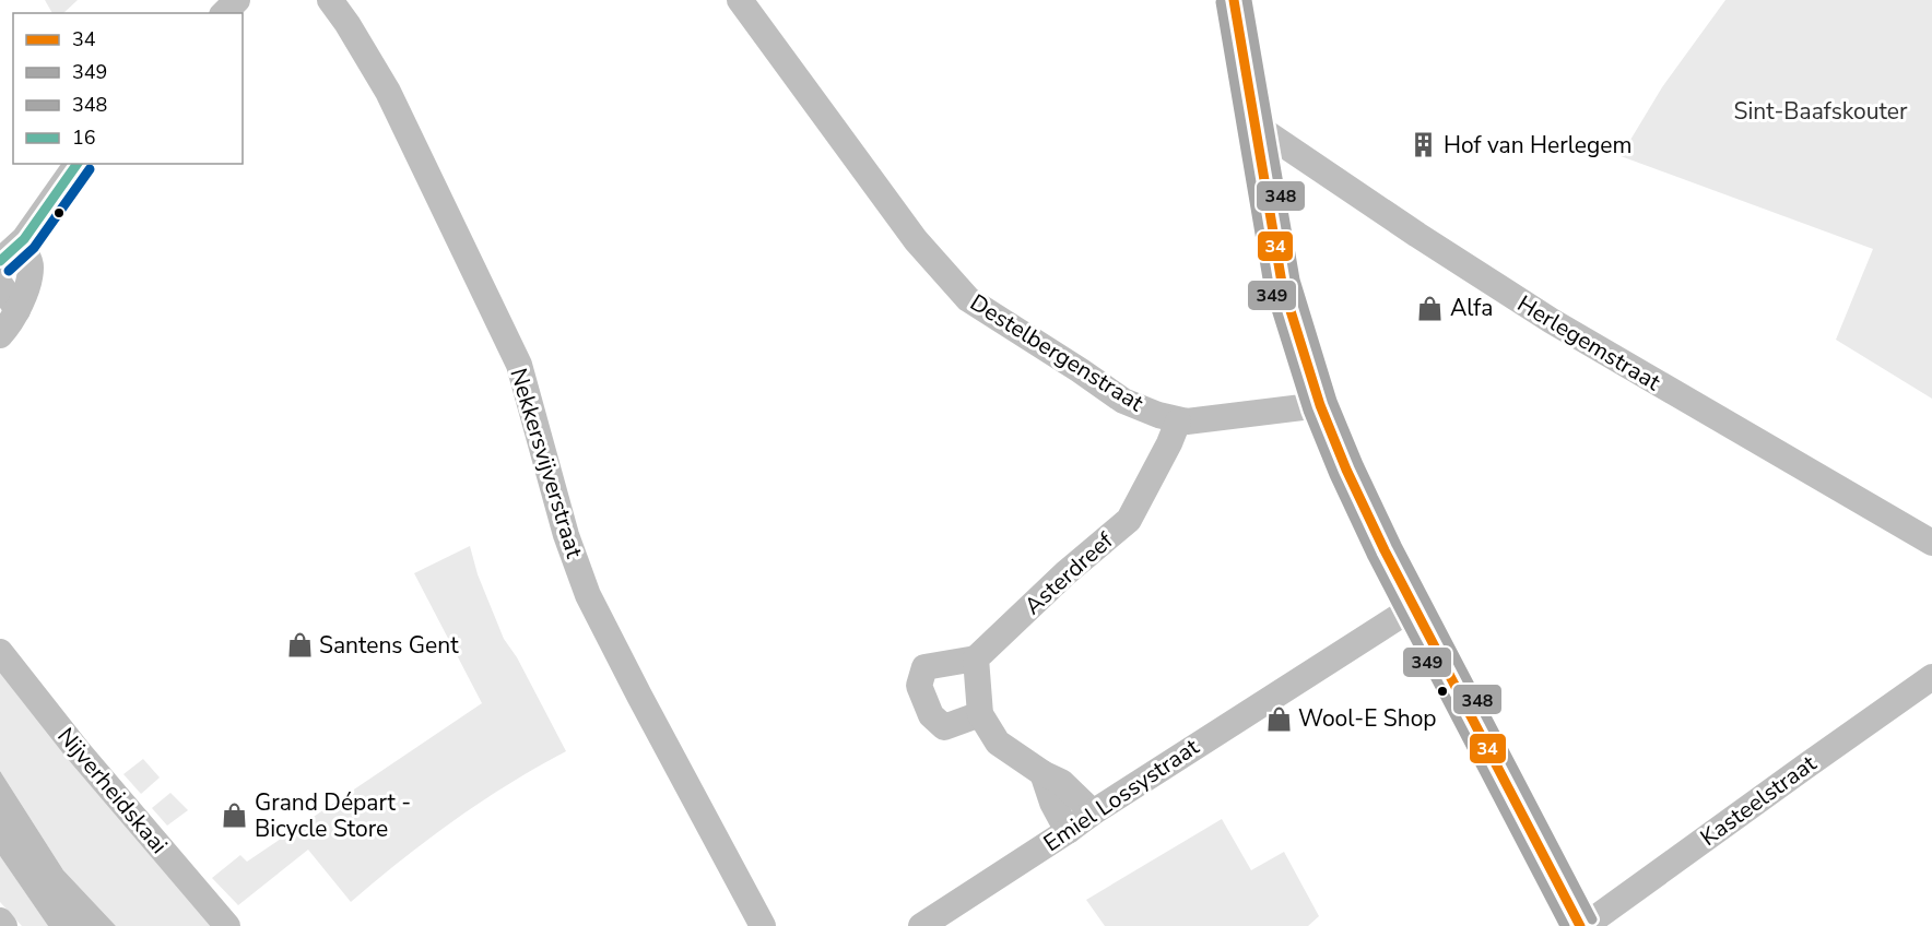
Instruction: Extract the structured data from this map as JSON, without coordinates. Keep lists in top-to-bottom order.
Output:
{
  "streets": {
    "street": [
      "Herlegemstraat",
      "Destelbergenstraat",
      "Nekkersvijverstraat",
      "Asterdreef",
      "Nijverheidskaai",
      "Emiel Lossystraat",
      "Kasteelstraat"
    ]
  },
  "crossings": [
    ["Destelbergenstraat", "Asterdreef"]
  ],
  "parks": ["Sint-Baafskouter"],
  "places": {
    "building": ["Hof van Herlegem"],
    "shop": [
      "Alfa",
      "Santens Gent",
      "Wool-E Shop",
      "Grand Départ - Bicycle Store"
    ]
  },
  "lines": [
    "transit line 34",
    "transit line 348",
    "transit line 349",
    "transit line 16"
  ],
  "legend": [
    "34",
    "349",
    "348",
    "16"
  ]
}
